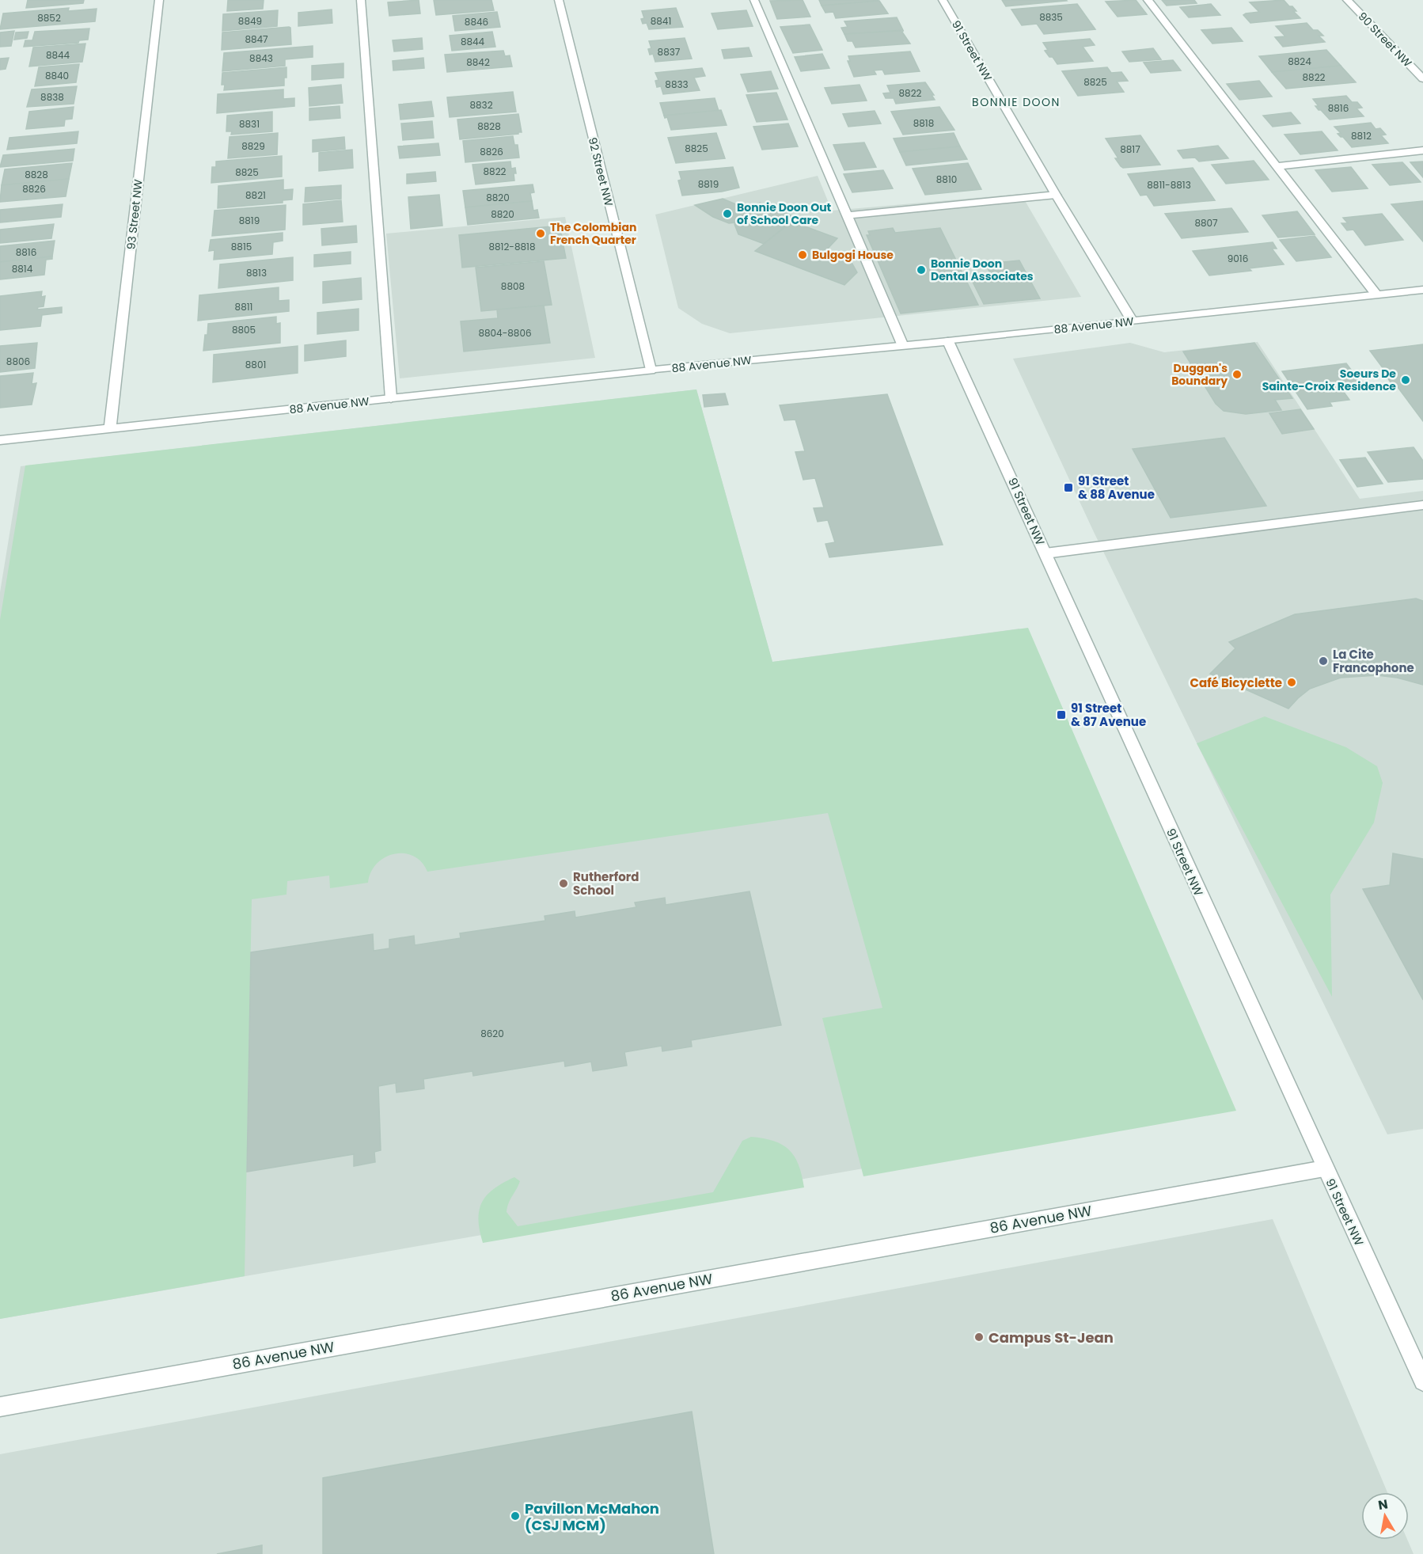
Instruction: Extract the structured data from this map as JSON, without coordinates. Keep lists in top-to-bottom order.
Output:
{
  "streets": {
    "street": [
      "90 Street NW",
      "91 Street NW",
      "92 Street NW",
      "93 Street NW",
      "88 Avenue NW",
      "86 Avenue NW"
    ]
  },
  "crossings": [
    ["91 Street NW", "88 Avenue NW"],
    ["91 Street NW", "86 Avenue NW"],
    ["92 Street NW", "88 Avenue NW"],
    ["93 Street NW", "88 Avenue NW"]
  ],
  "districts": ["BONNIE DOON"],
  "places": {
    "other": [
      "Bonnie Doon Out of School Care",
      "The Colombian French Quarter",
      "Bulgogi House",
      "Bonnie Doon Dental Associates",
      "Duggan's Boundary",
      "Soeurs De Sainte-Croix Residence",
      "La Cite Francophone",
      "Café Bicyclette",
      "Rutherford School",
      "Campus St-Jean",
      "Pavillon McMahon (CSJ MCM)"
    ],
    "transit": ["91 Street & 88 Avenue", "91 Street & 87 Avenue"]
  },
  "house_numbers": [
    "8835",
    "8852",
    "8849",
    "8841",
    "8846",
    "8847",
    "8844",
    "8837",
    "8844",
    "8843",
    "8824",
    "8842",
    "8840",
    "8822",
    "8825",
    "8833",
    "8822",
    "8838",
    "8832",
    "8816",
    "8818",
    "8831",
    "8828",
    "8812",
    "8829",
    "8825",
    "8817",
    "8826",
    "8822",
    "8825",
    "8828",
    "8810",
    "8819",
    "8811-8813",
    "8826",
    "8821",
    "8820",
    "8820",
    "8819",
    "8807",
    "8815",
    "8812-8818",
    "8816",
    "9016",
    "8814",
    "8813",
    "8808",
    "8811",
    "8805",
    "8804-8806",
    "8806",
    "8801",
    "8620"
  ],
  "north": "top"
}
